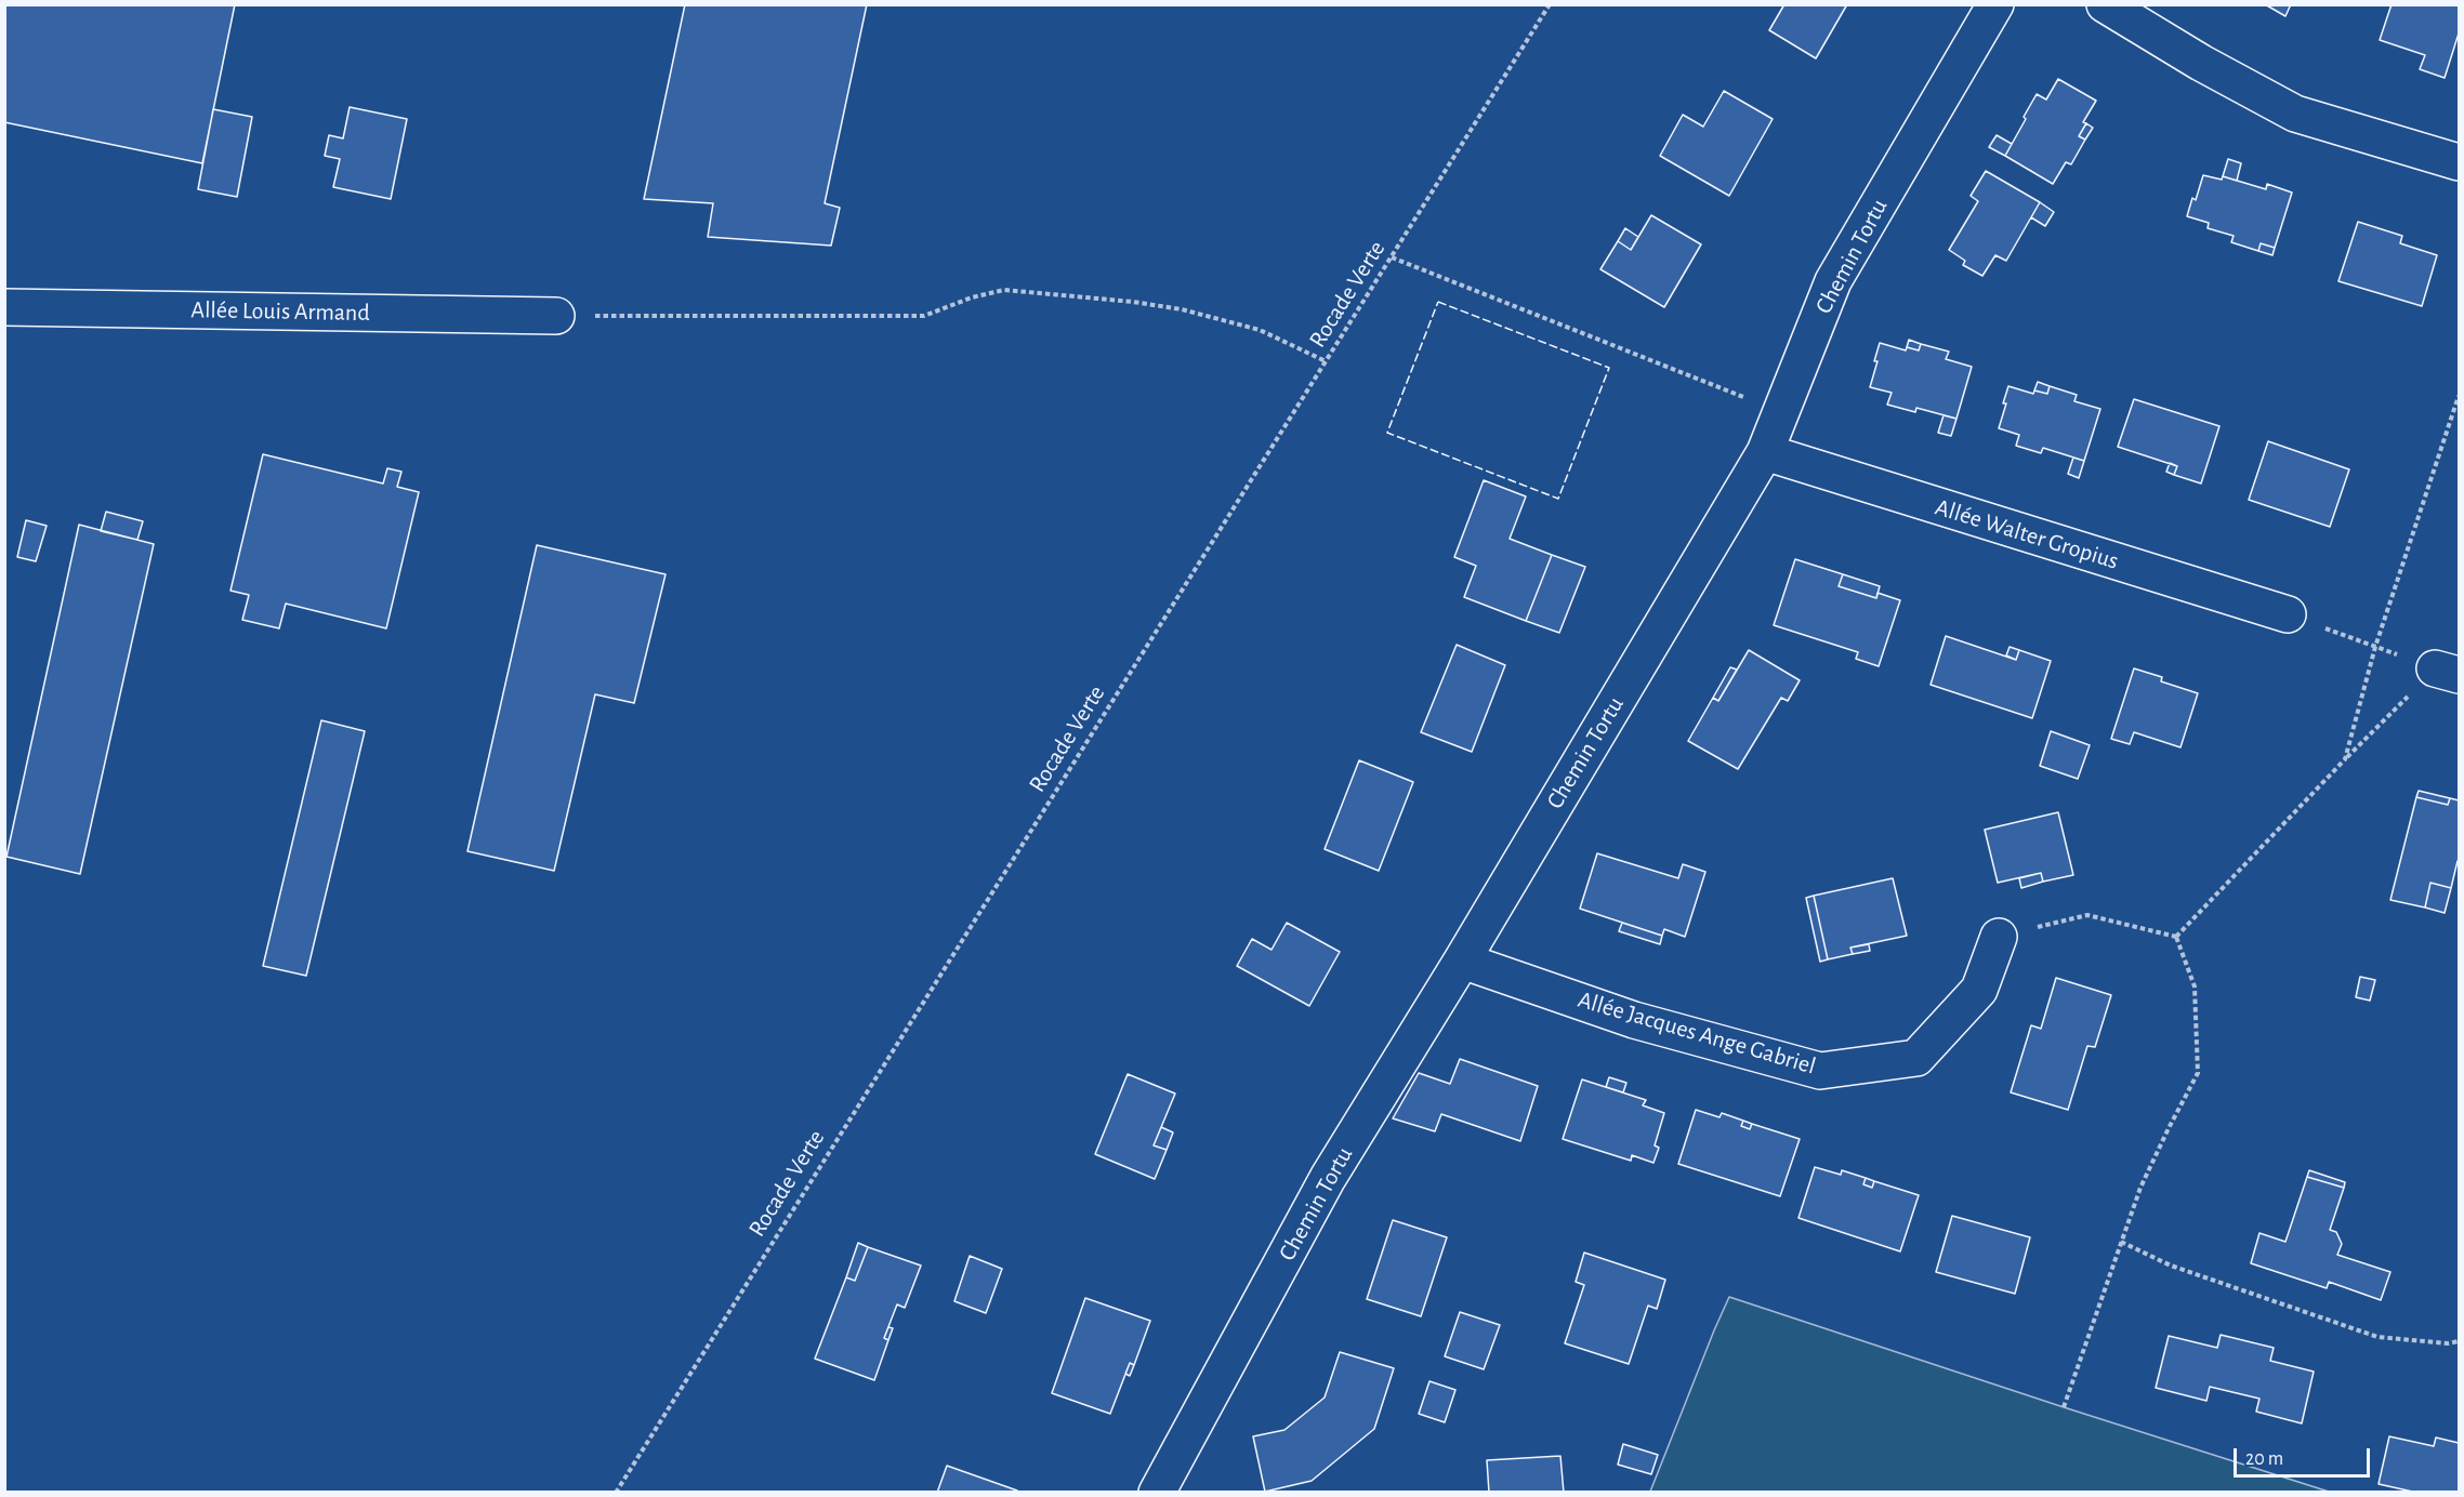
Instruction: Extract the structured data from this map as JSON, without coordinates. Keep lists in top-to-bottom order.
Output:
{
  "streets": {
    "street": [
      "Chemin Tortu",
      "Allée Louis Armand",
      "Allée Walter Gropius",
      "Allée Jacques Ange Gabriel"
    ],
    "path": ["Rocade Verte"]
  },
  "crossings": [
    ["Chemin Tortu", "Allée Walter Gropius"],
    ["Chemin Tortu", "Allée Jacques Ange Gabriel"]
  ],
  "scale_bar": "20 m"
}
